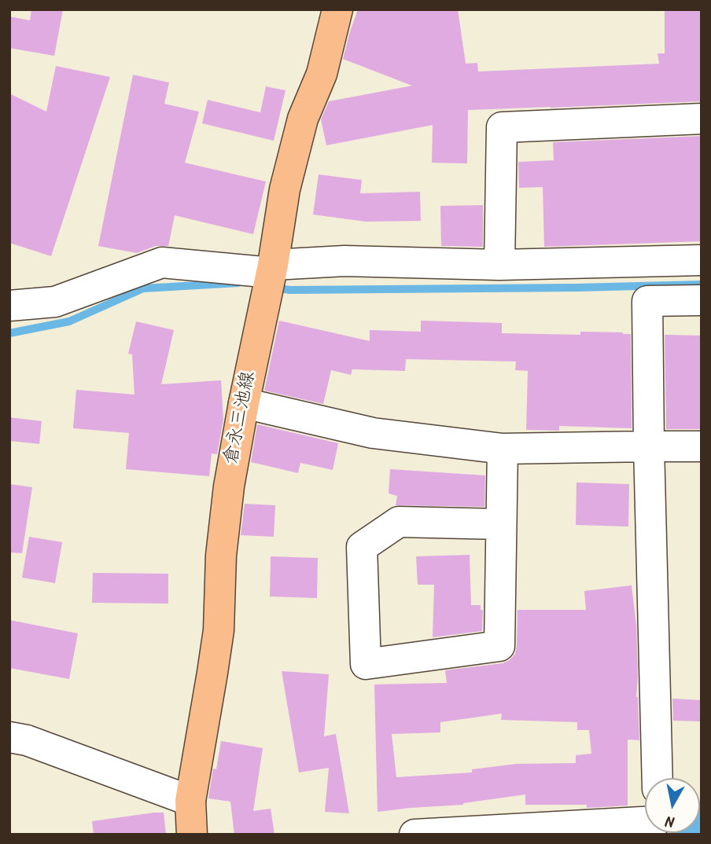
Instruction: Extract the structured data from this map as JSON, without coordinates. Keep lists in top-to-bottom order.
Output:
{
  "streets": {
    "main road": ["倉永三池線"]
  },
  "north": "bottom"
}
